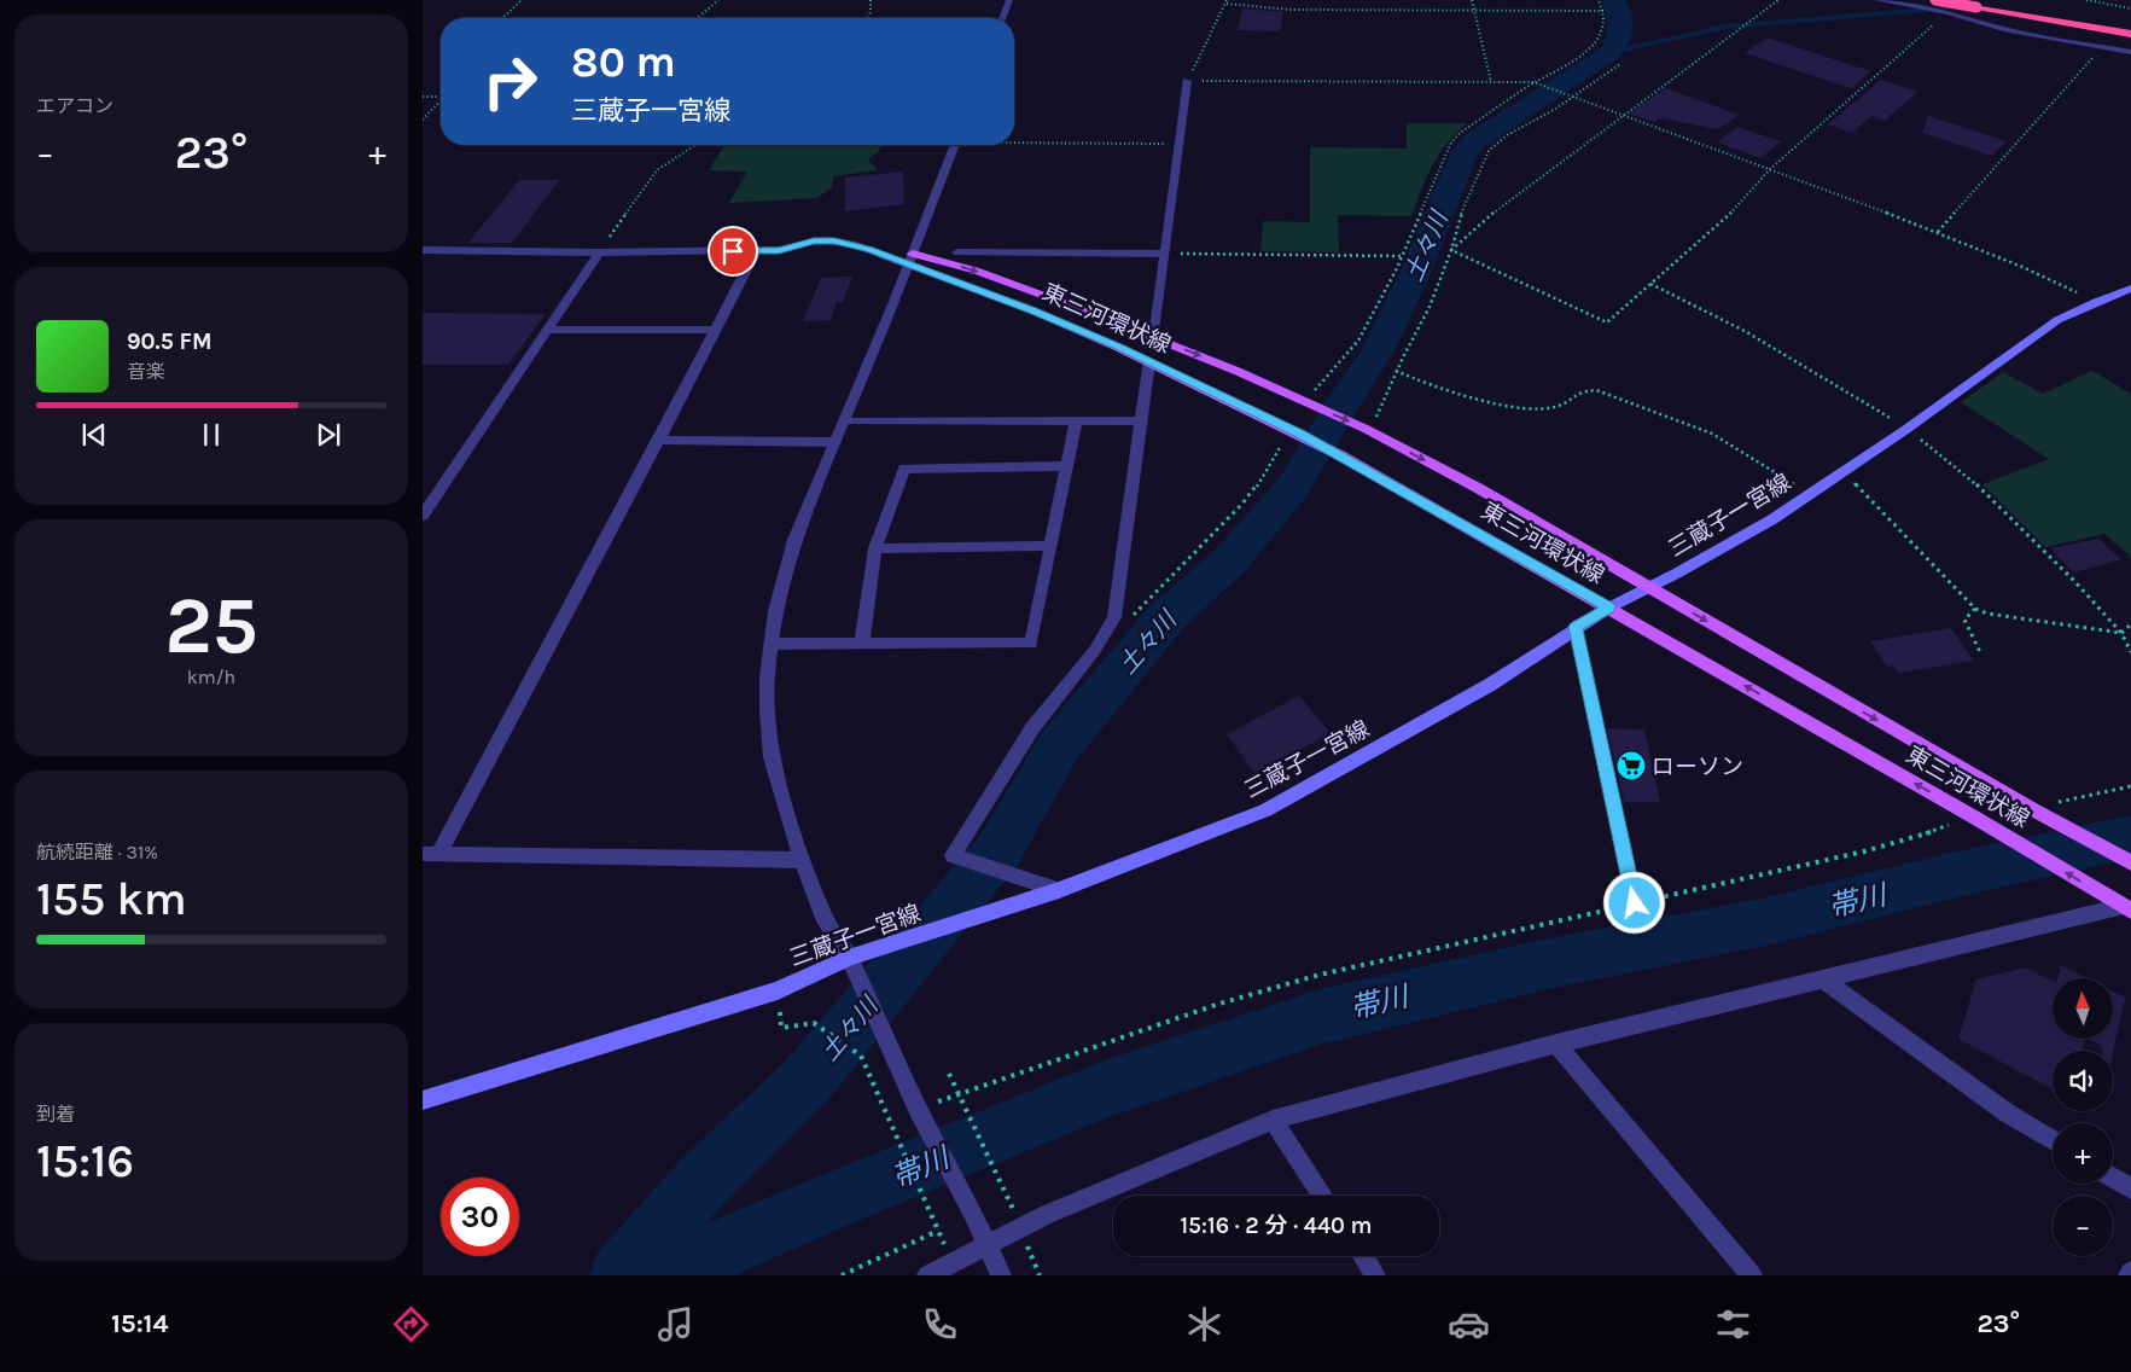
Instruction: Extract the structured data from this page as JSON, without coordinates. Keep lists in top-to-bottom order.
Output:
{
  "streets": {
    "main road": ["東三河環状線", "三蔵子一宮線"]
  },
  "crossings": [
    ["東三河環状線", "三蔵子一宮線"]
  ],
  "water": ["土々川", "帯川"],
  "places": {
    "supermarket": ["ローソン"]
  },
  "north": "top",
  "page": {
    "tile": [
      "エアコン",
      ["25", "km/h"],
      ["航続距離 · 31%", "155 km"],
      ["到着", "15:16"]
    ],
    "turn": ["80 m", "三蔵子一宮線"],
    "heat": ["−", "23°", "+"],
    "song": ["90.5 FM", "音楽"],
    "map_buttons": ["+", "−"],
    "limit": "30",
    "trip": "15:16 · 2 分 · 440 m",
    "tabs": ["15:14", "23°"]
  }
}
